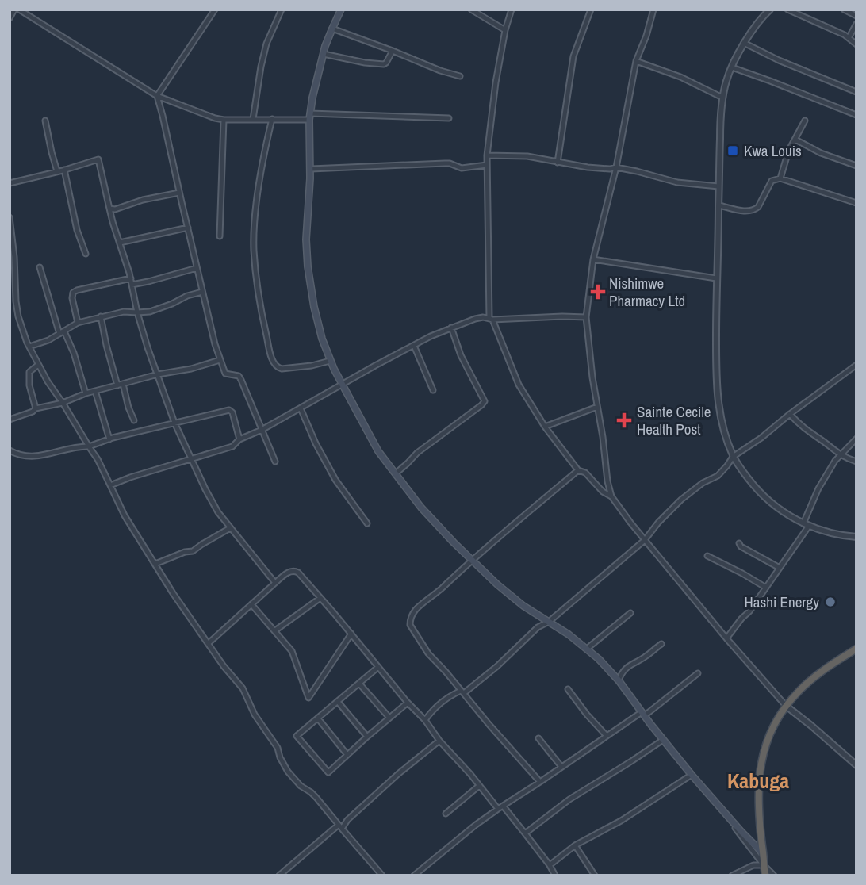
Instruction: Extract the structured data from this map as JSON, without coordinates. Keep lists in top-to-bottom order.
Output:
{
  "districts": ["Kabuga"],
  "places": {
    "transit": ["Kwa Louis"],
    "health": ["Nishimwe Pharmacy Ltd", "Sainte Cecile Health Post"],
    "other": ["Hashi Energy"]
  }
}
